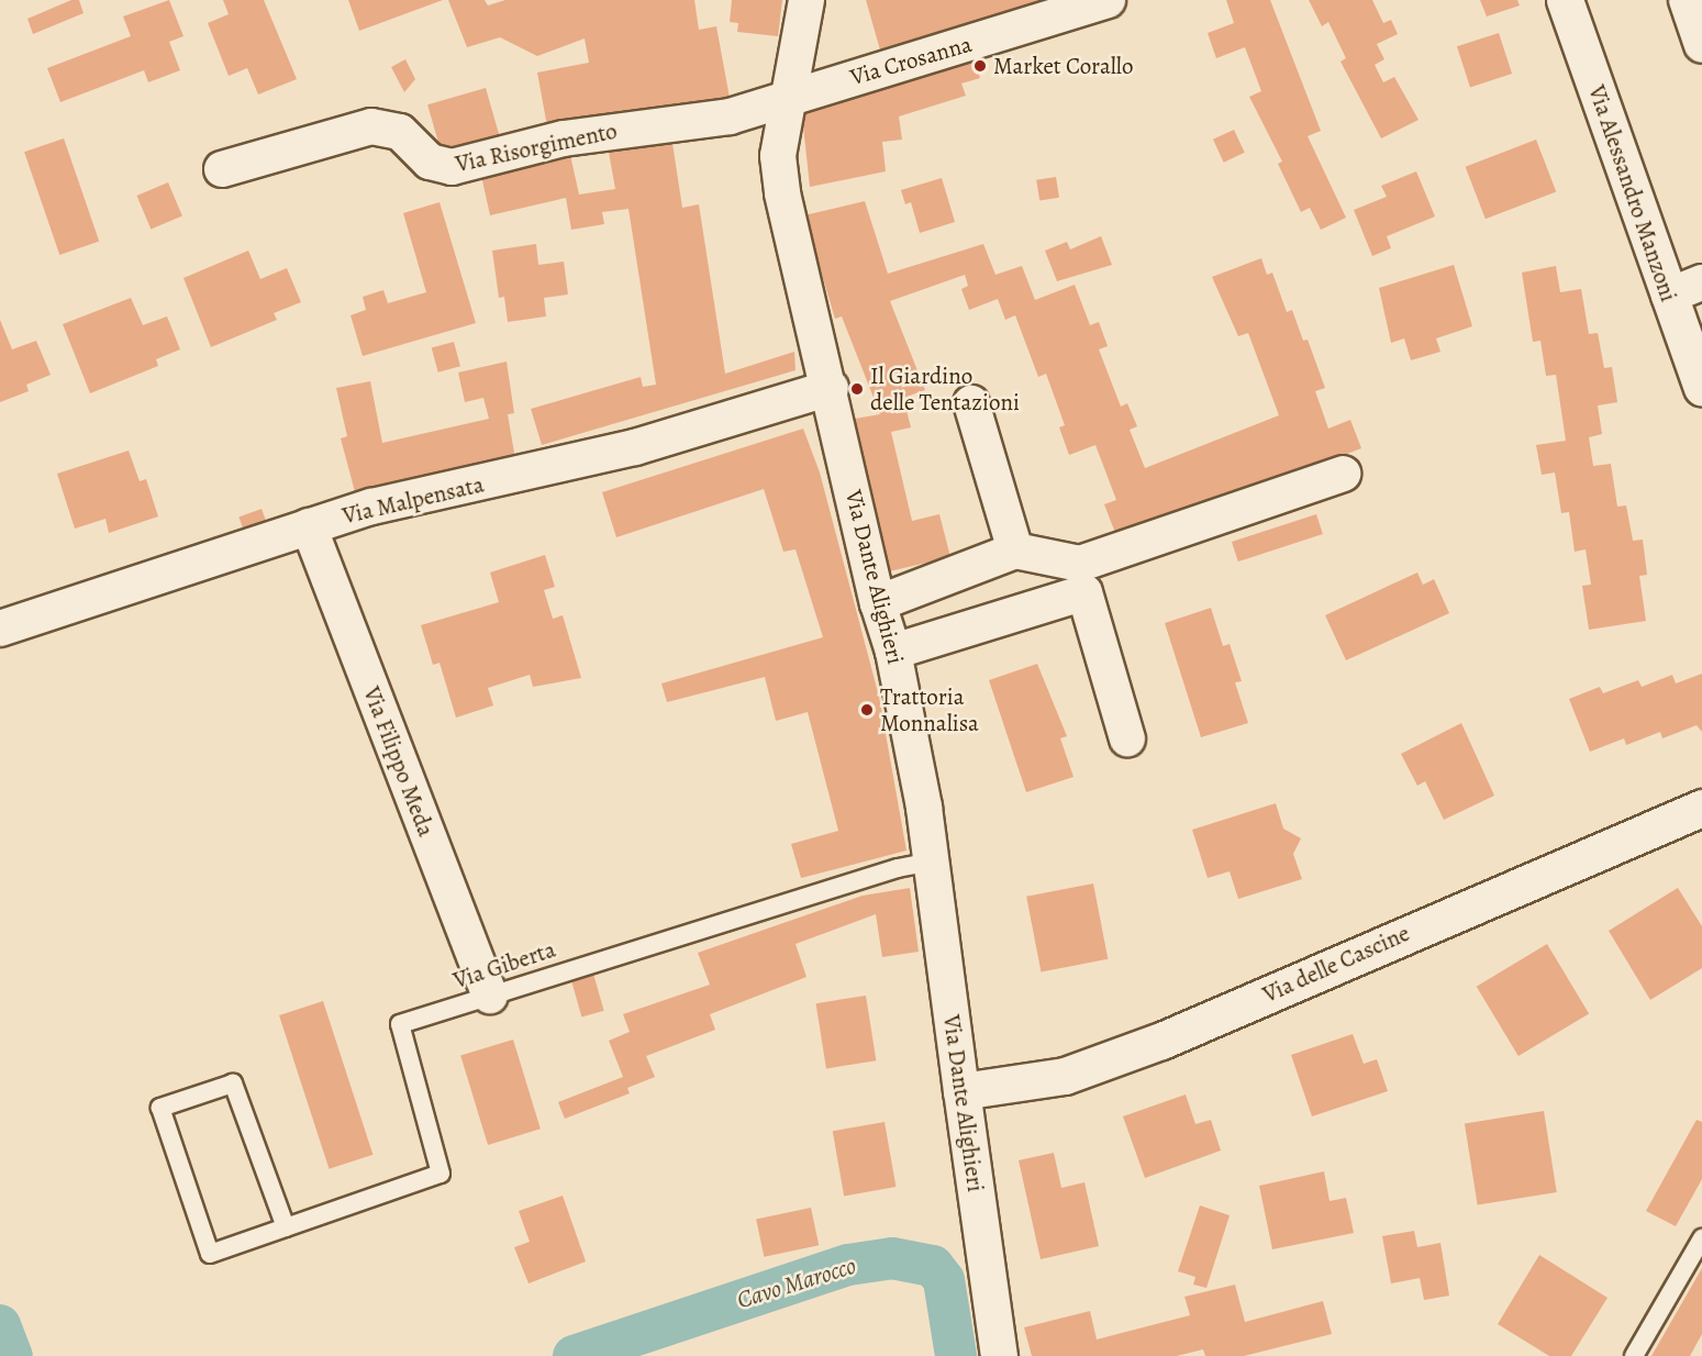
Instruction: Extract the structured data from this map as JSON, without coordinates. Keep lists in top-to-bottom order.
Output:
{
  "streets": {
    "street": [
      "Via Crosanna",
      "Via Risorgimento",
      "Via Alessandro Manzoni",
      "Via Malpensata",
      "Via Dante Alighieri",
      "Via Filippo Meda",
      "Via delle Cascine"
    ],
    "lane": ["Via Giberta"]
  },
  "crossings": [
    ["Via Crosanna", "Via Risorgimento"],
    ["Via Crosanna", "Via Dante Alighieri"],
    ["Via Risorgimento", "Via Dante Alighieri"],
    ["Via Malpensata", "Via Dante Alighieri"],
    ["Via Malpensata", "Via Filippo Meda"],
    ["Via Dante Alighieri", "Via delle Cascine"],
    ["Via Dante Alighieri", "Via Giberta"],
    ["Via Filippo Meda", "Via Giberta"]
  ],
  "water": ["Cavo Marocco"],
  "places": ["Market Corallo", "Il Giardino delle Tentazioni", "Trattoria Monnalisa"]
}
